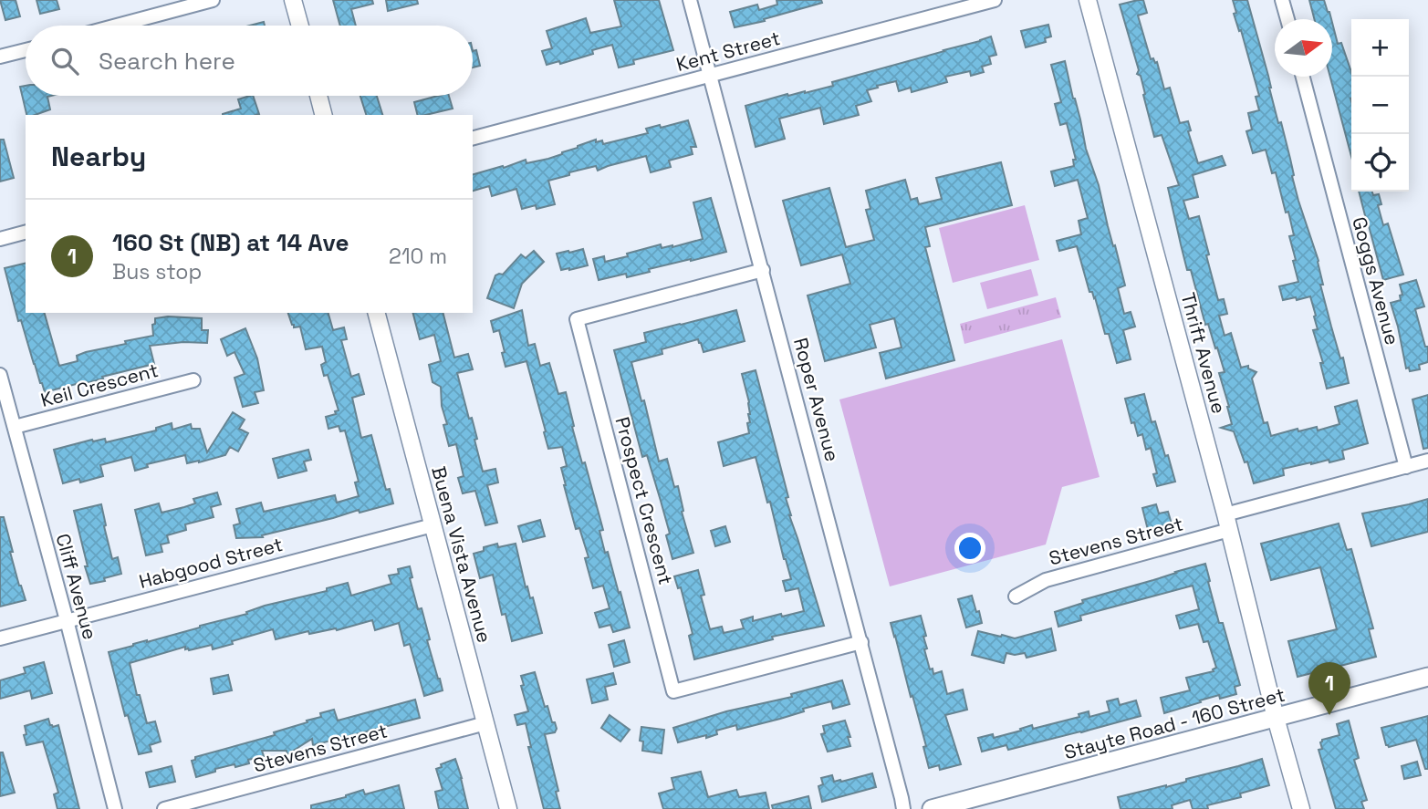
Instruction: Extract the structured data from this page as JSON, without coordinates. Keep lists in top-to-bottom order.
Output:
{
  "streets": {
    "main road": ["Stayte Road - 160 Street"],
    "street": [
      "Kent Street",
      "Goggs Avenue",
      "Thrift Avenue",
      "Keil Crescent",
      "Roper Avenue",
      "Prospect Crescent",
      "Stevens Street",
      "Buena Vista Avenue",
      "Habgood Street",
      "Cliff Avenue"
    ]
  },
  "crossings": [
    ["Kent Street", "Roper Avenue"],
    ["Goggs Avenue", "Stevens Street"],
    ["Thrift Avenue", "Stevens Street"],
    ["Thrift Avenue", "Stayte Road - 160 Street"],
    ["Keil Crescent", "Cliff Avenue"],
    ["Roper Avenue", "Prospect Crescent"],
    ["Stevens Street", "Buena Vista Avenue"],
    ["Buena Vista Avenue", "Habgood Street"],
    ["Habgood Street", "Cliff Avenue"]
  ],
  "north": "right",
  "page": {
    "map_buttons": ["+", "−"],
    "search": "Search here",
    "heading": "Nearby",
    "list": [
      {
        "mark": "1",
        "name": "160 St (NB) at 14 Ave",
        "note": "Bus stop",
        "value": "210 m"
      }
    ],
    "pins": "1"
  }
}
